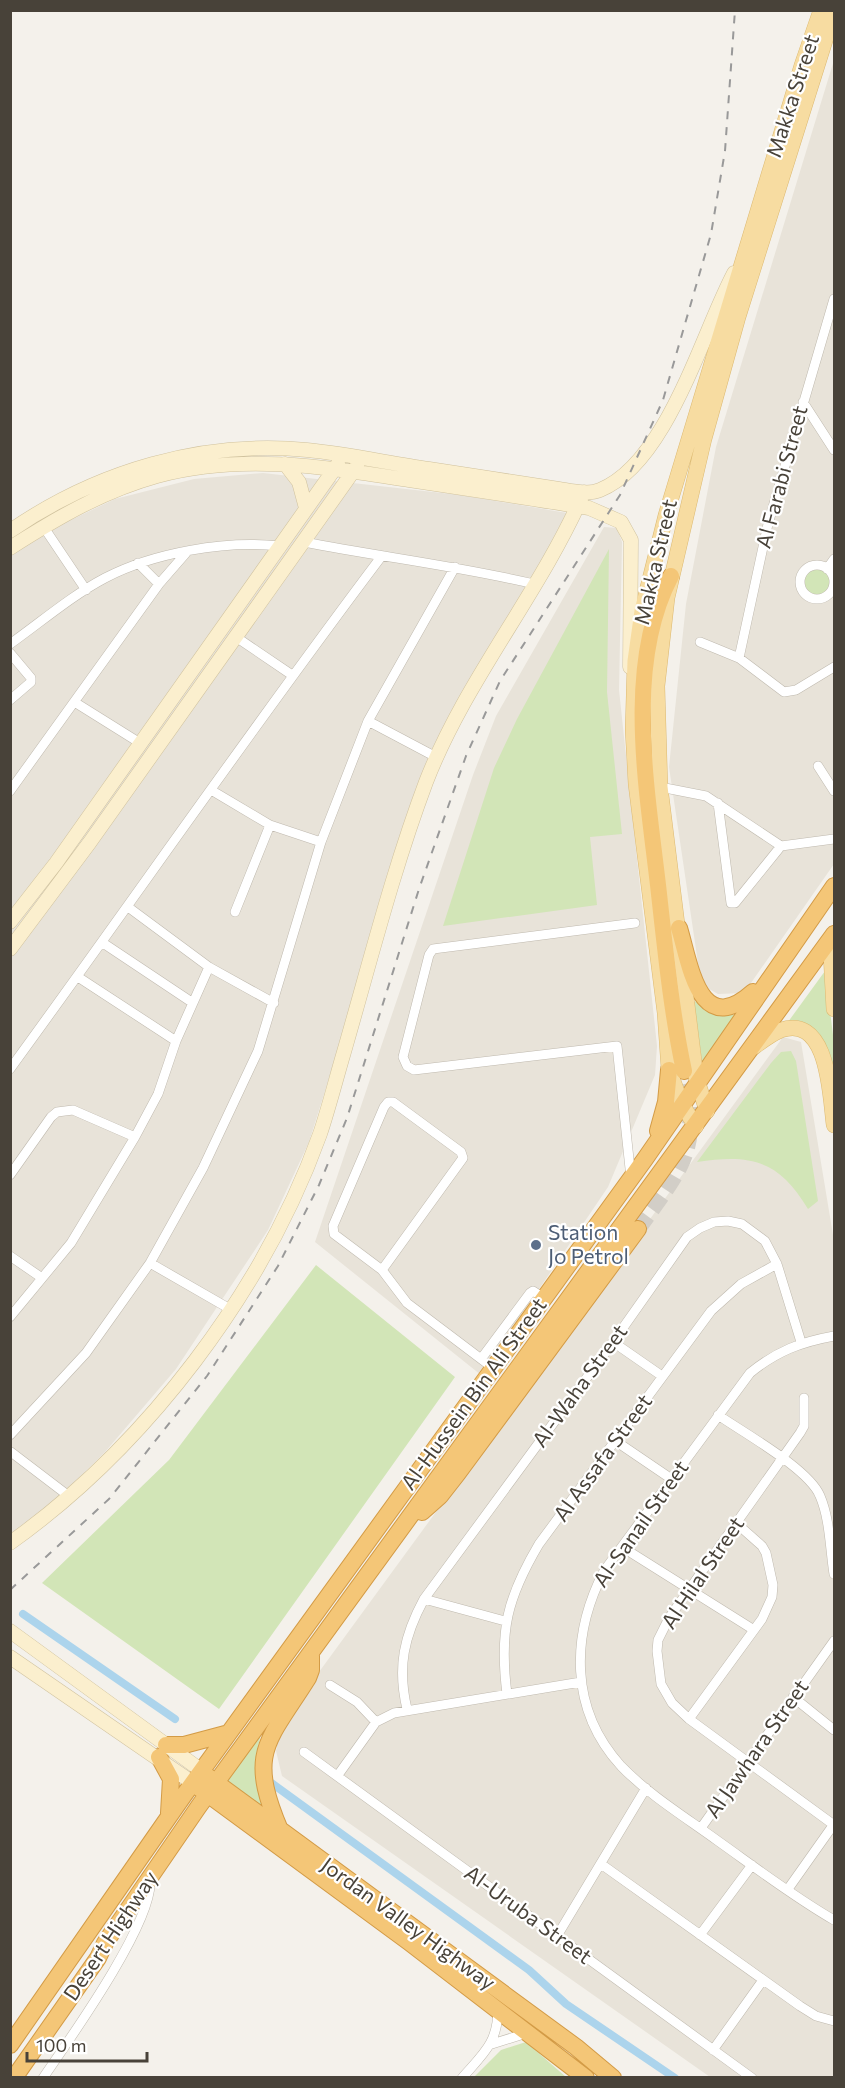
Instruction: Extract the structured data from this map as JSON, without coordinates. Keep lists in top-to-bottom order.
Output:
{
  "streets": {
    "highway": ["Al-Hussein Bin Ali Street", "Jordan Valley Highway", "Desert Highway"],
    "main road": ["Makka Street"],
    "street": [
      "Al Farabi Street",
      "Al-Waha Street",
      "Al Assafa Street",
      "Al-Sanail Street",
      "Al Hilal Street",
      "Al Jawhara Street",
      "Al-Uruba Street"
    ]
  },
  "crossings": [
    ["Makka Street", "Al-Hussein Bin Ali Street"],
    ["Al-Waha Street", "Al Assafa Street"],
    ["Al-Waha Street", "Al-Sanail Street"],
    ["Al-Hussein Bin Ali Street", "Jordan Valley Highway"],
    ["Al-Hussein Bin Ali Street", "Desert Highway"],
    ["Al-Sanail Street", "Al Jawhara Street"],
    ["Al Hilal Street", "Al Jawhara Street"],
    ["Jordan Valley Highway", "Desert Highway"]
  ],
  "places": ["Station Jo Petrol"],
  "scale_bar": "100 m"
}
